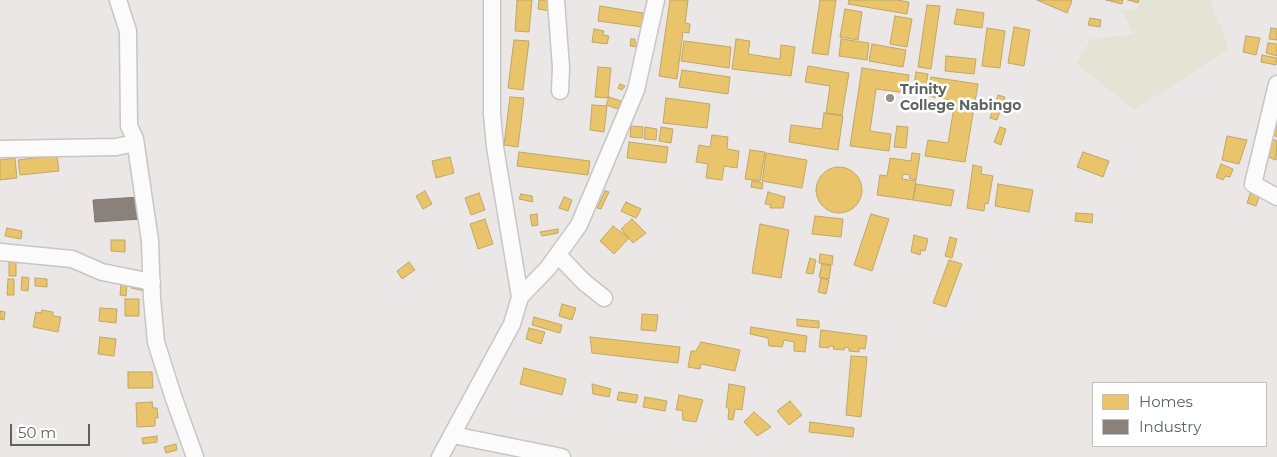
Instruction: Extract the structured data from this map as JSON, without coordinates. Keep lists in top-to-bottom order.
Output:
{
  "places": ["Trinity College Nabingo"],
  "legend": ["Homes", "Industry"],
  "scale_bar": "50 m"
}
